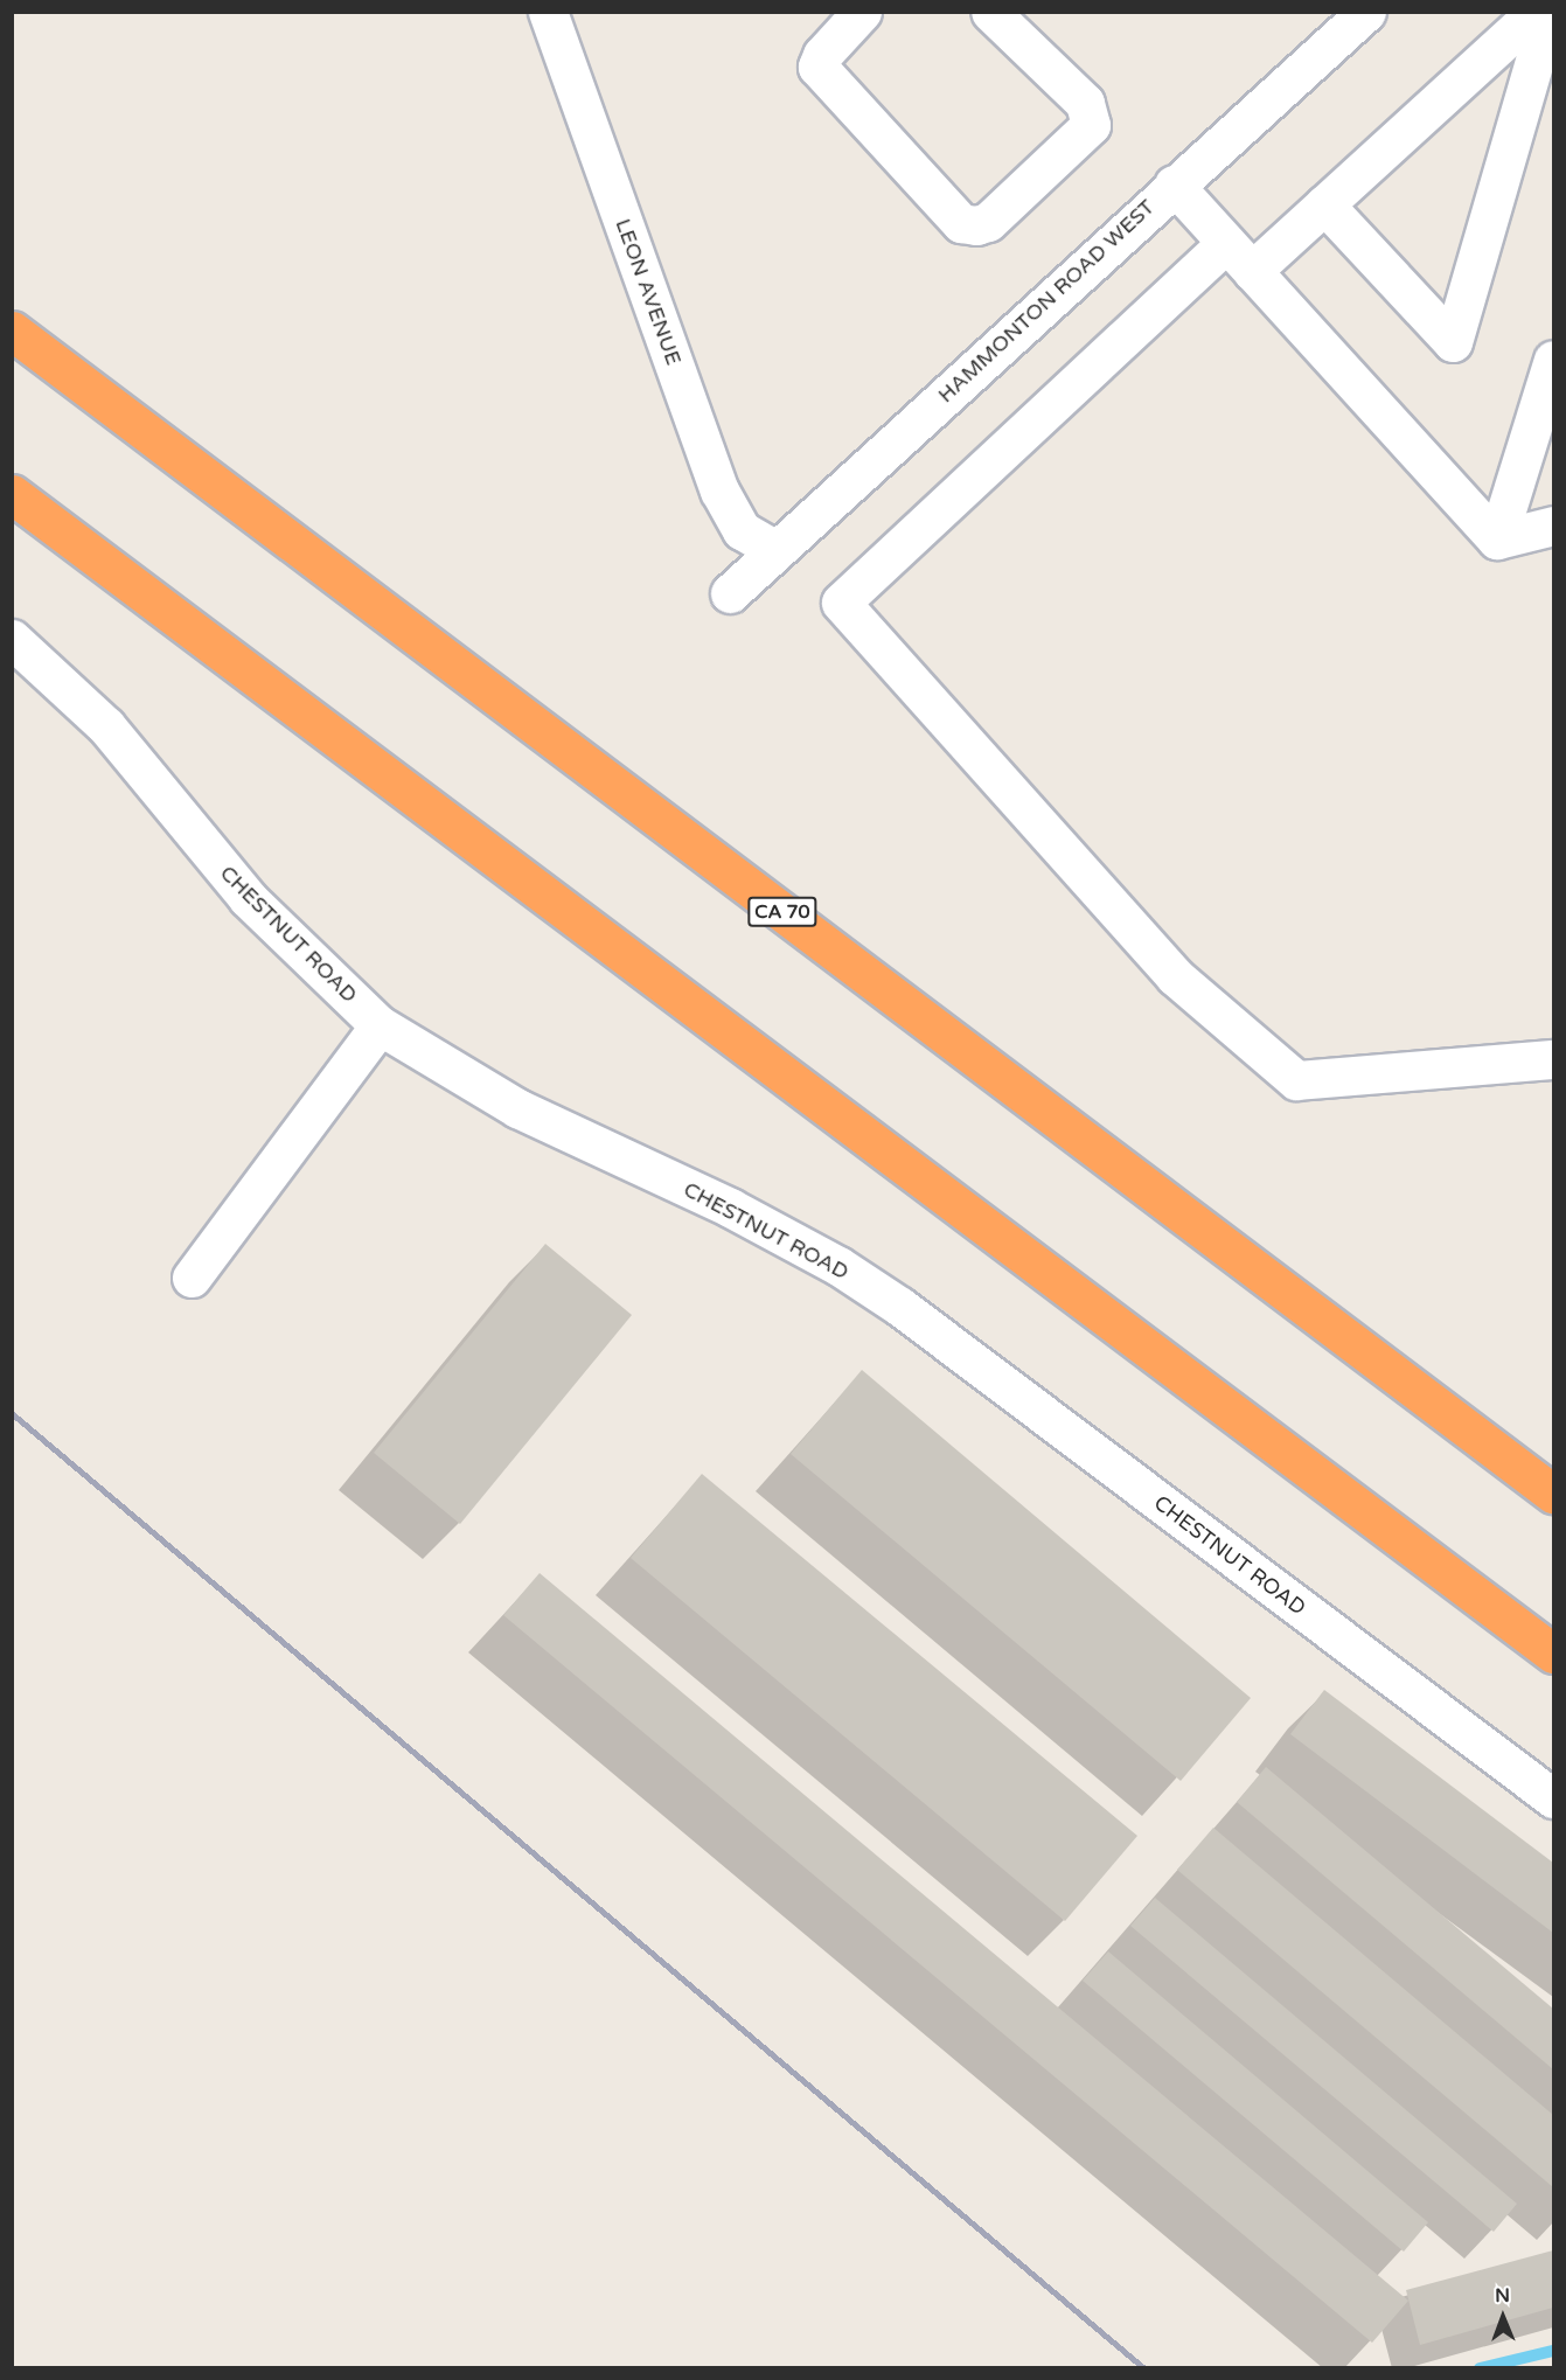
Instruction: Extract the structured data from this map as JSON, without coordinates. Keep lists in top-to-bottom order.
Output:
{
  "streets": {
    "highway": ["CA 70"],
    "street": ["LEON AVENUE", "HAMMONTON ROAD WEST", "CHESTNUT ROAD"]
  },
  "crossings": [
    ["LEON AVENUE", "HAMMONTON ROAD WEST"]
  ],
  "north": "top"
}
